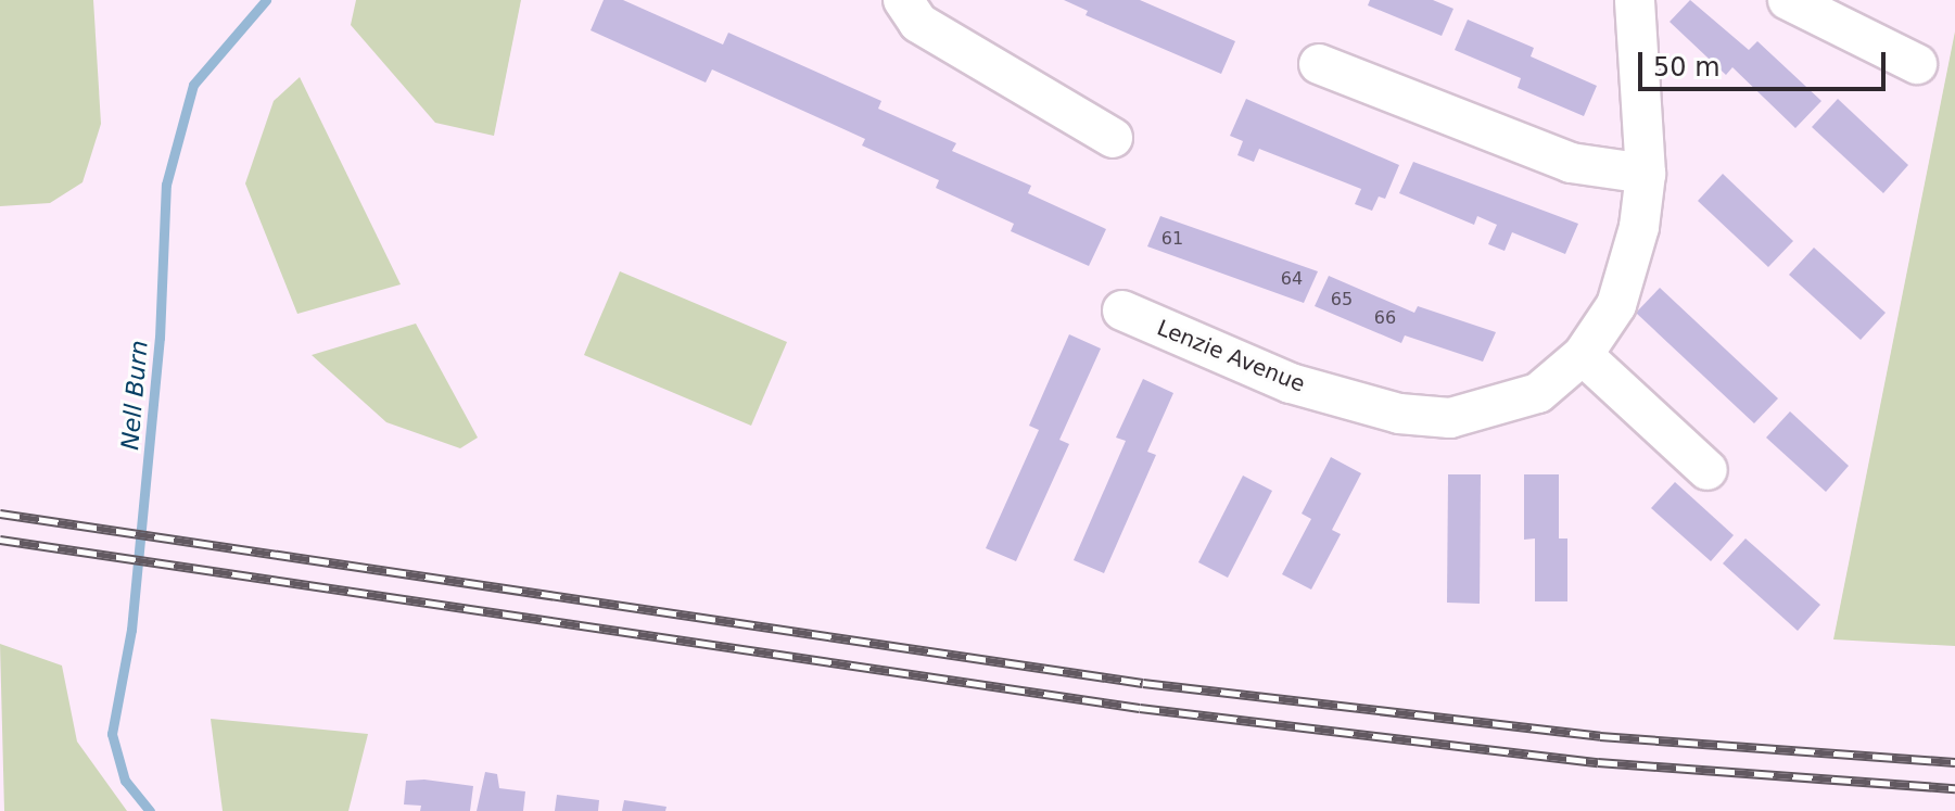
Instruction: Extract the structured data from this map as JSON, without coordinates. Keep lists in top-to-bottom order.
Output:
{
  "streets": {
    "street": ["Lenzie Avenue"]
  },
  "water": ["Nell Burn"],
  "house_numbers": [
    "61",
    "64",
    "65",
    "66"
  ],
  "scale_bar": "50 m"
}
